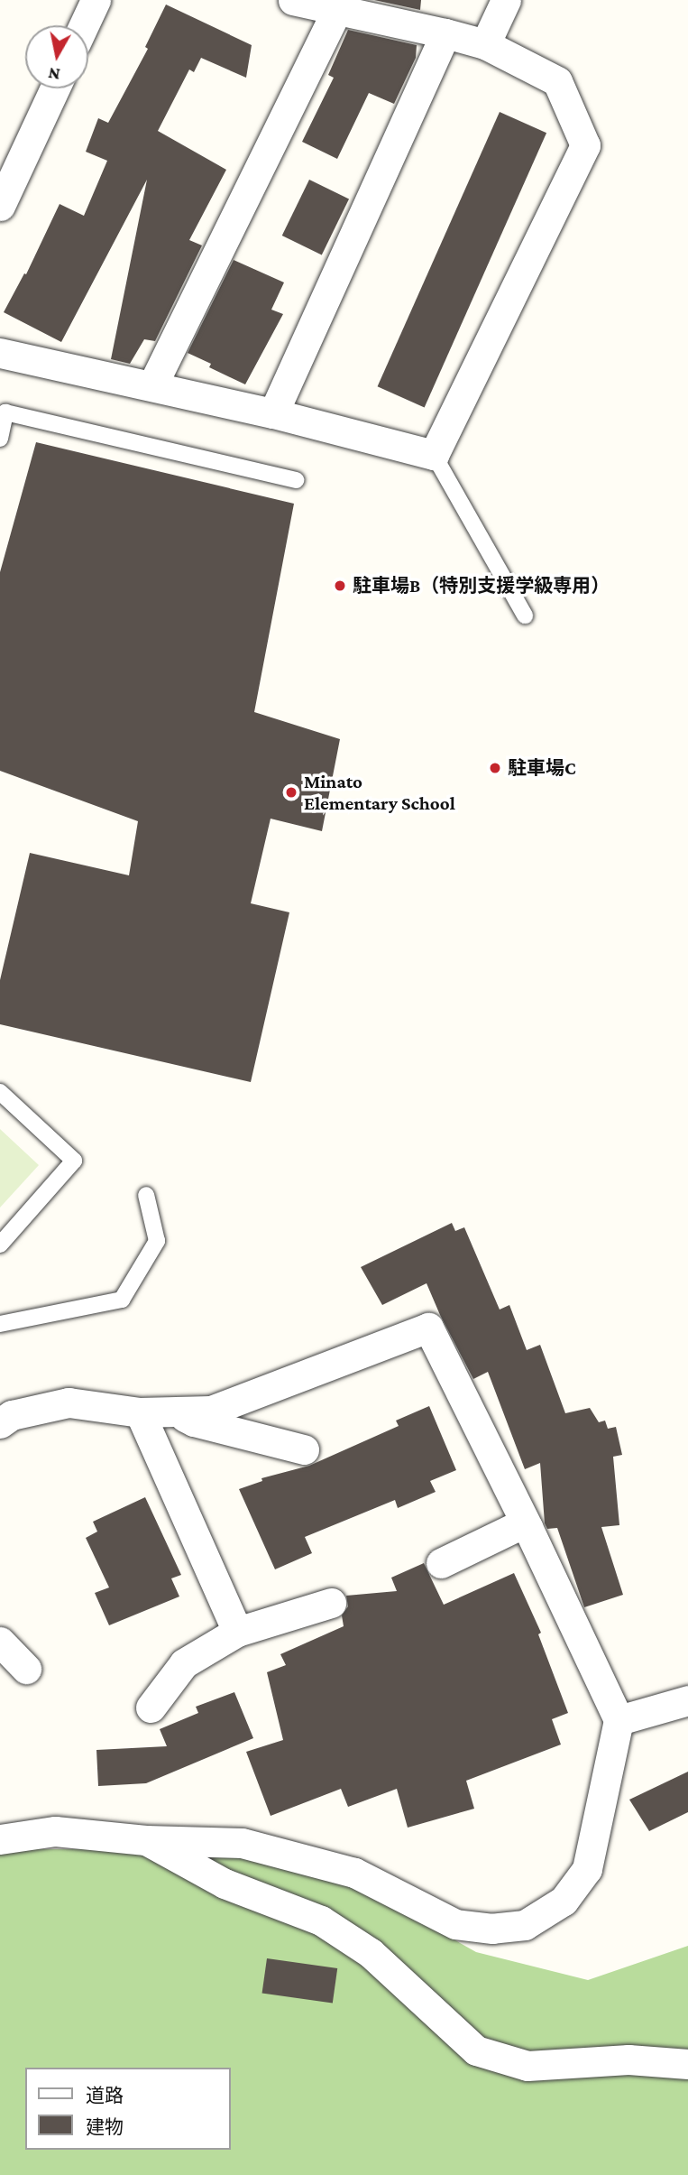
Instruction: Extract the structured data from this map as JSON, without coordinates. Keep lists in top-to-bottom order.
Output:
{
  "places": ["駐車場B（特別支援学級専用）", "駐車場C", "Minato Elementary School"],
  "legend": ["道路", "建物"],
  "north": "bottom"
}
